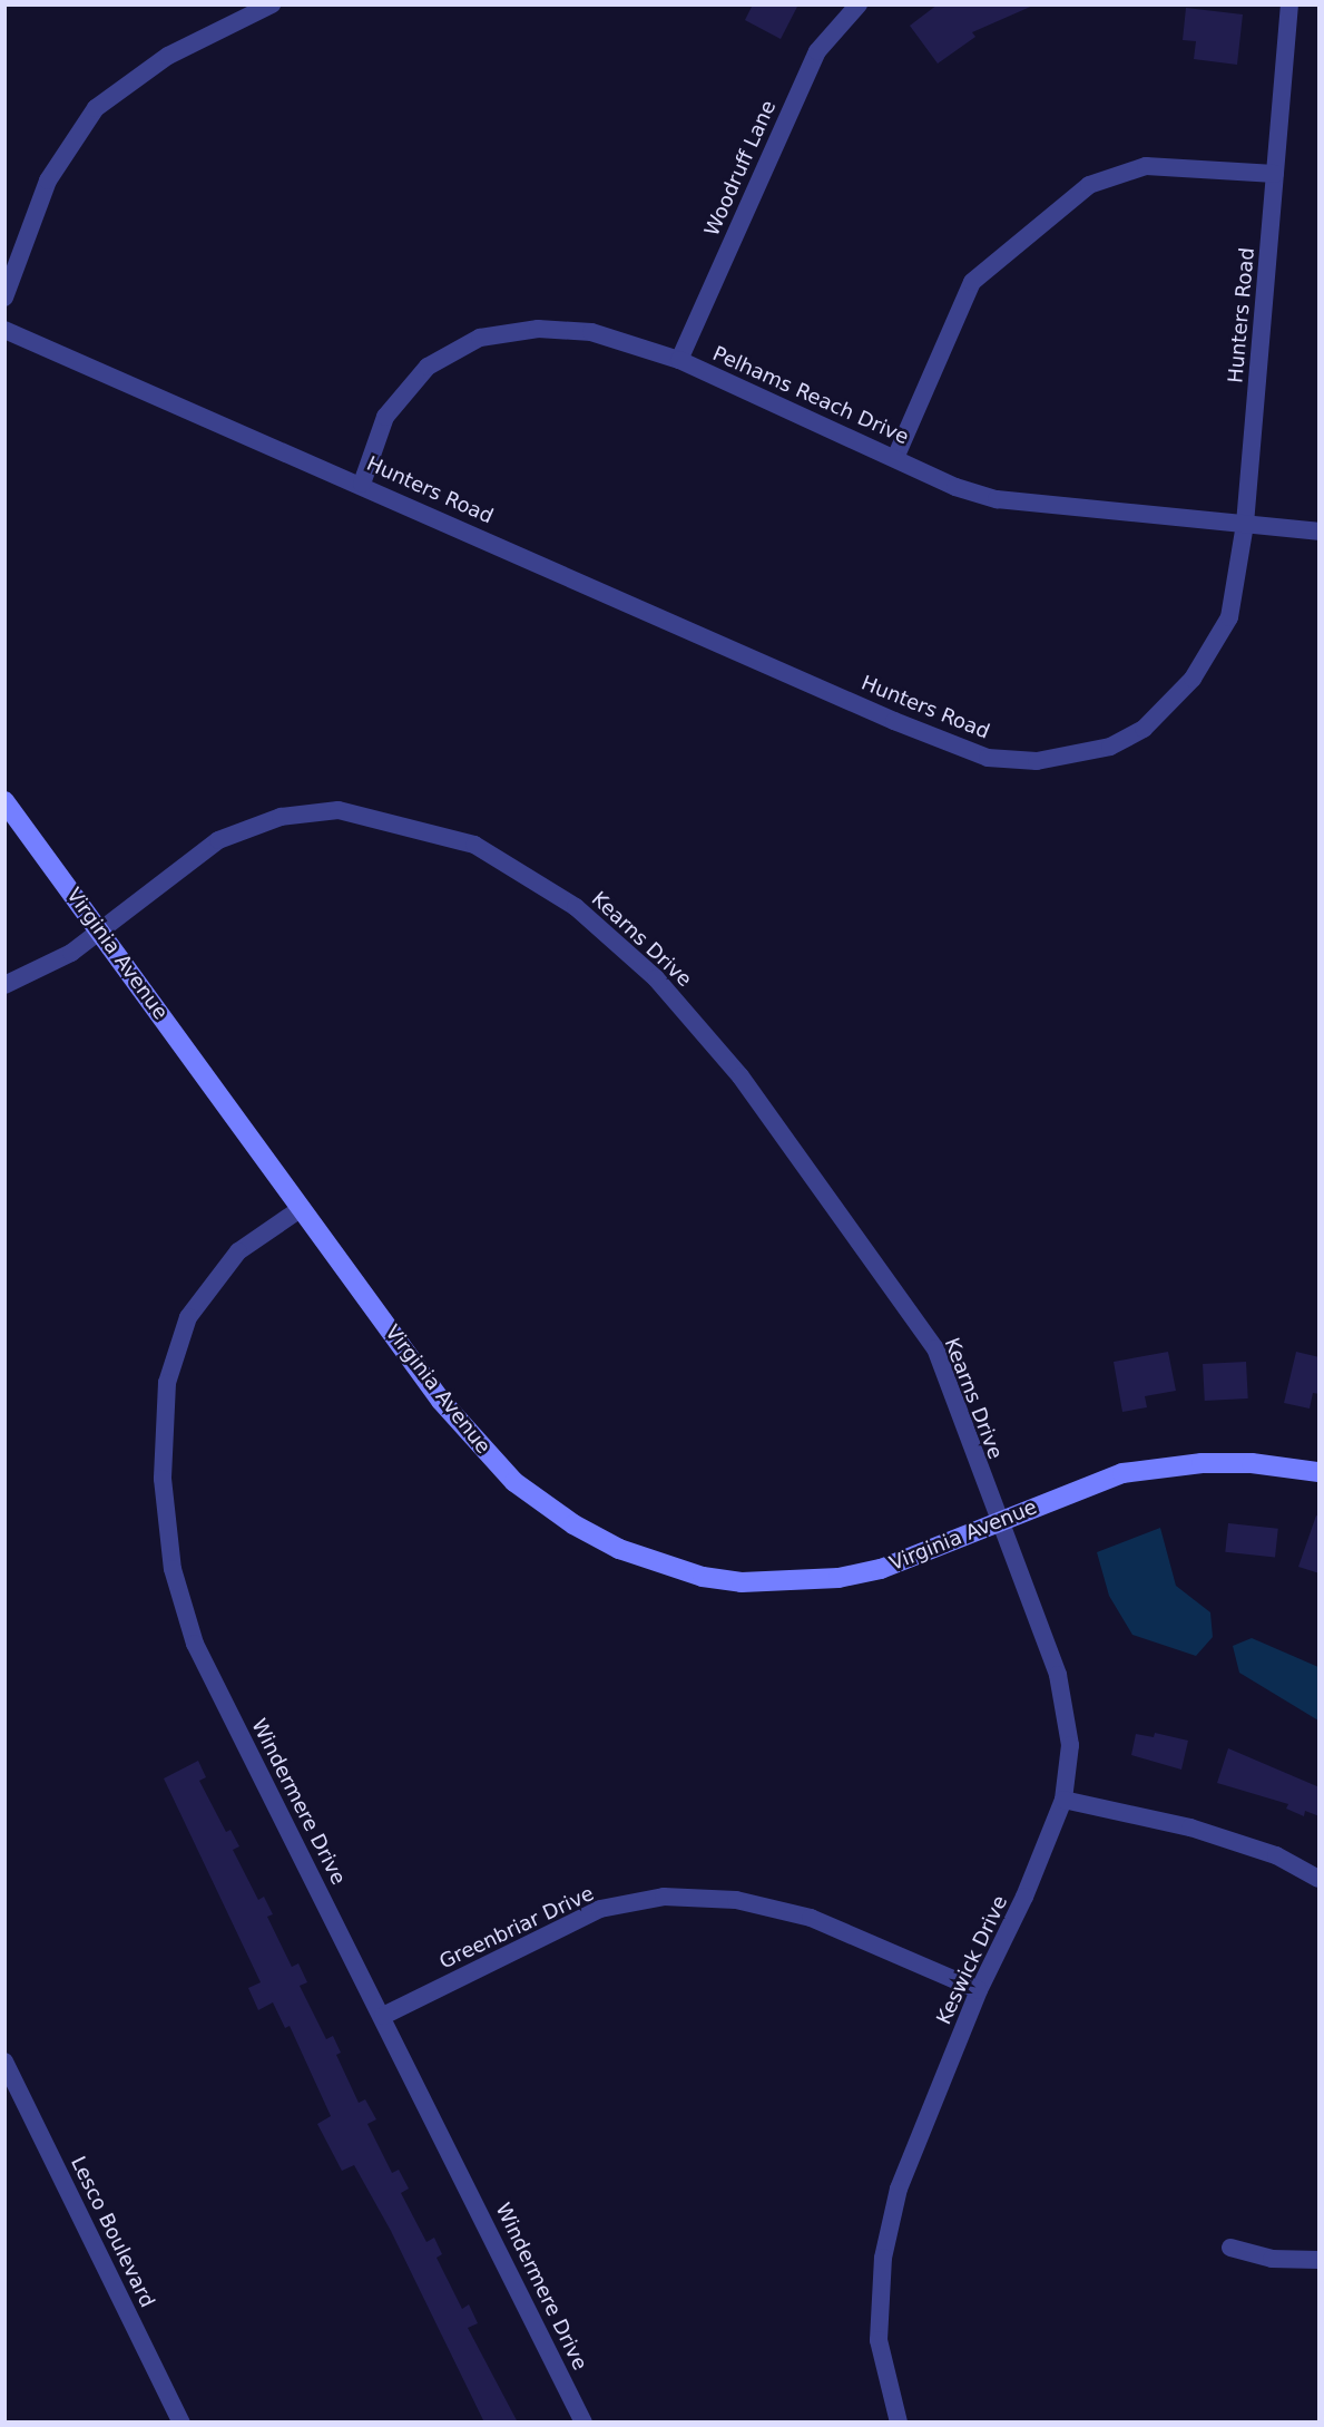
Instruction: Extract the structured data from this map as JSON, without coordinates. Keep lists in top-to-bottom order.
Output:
{
  "streets": {
    "street": [
      "Woodruff Lane",
      "Hunters Road",
      "Pelhams Reach Drive",
      "Kearns Drive",
      "Virginia Avenue",
      "Windermere Drive",
      "Greenbriar Drive",
      "Keswick Drive",
      "Lesco Boulevard"
    ]
  },
  "crossings": [
    ["Woodruff Lane", "Pelhams Reach Drive"],
    ["Hunters Road", "Pelhams Reach Drive"],
    ["Kearns Drive", "Virginia Avenue"],
    ["Kearns Drive", "Keswick Drive"],
    ["Virginia Avenue", "Windermere Drive"],
    ["Virginia Avenue", "Keswick Drive"],
    ["Windermere Drive", "Greenbriar Drive"],
    ["Greenbriar Drive", "Keswick Drive"]
  ]
}
